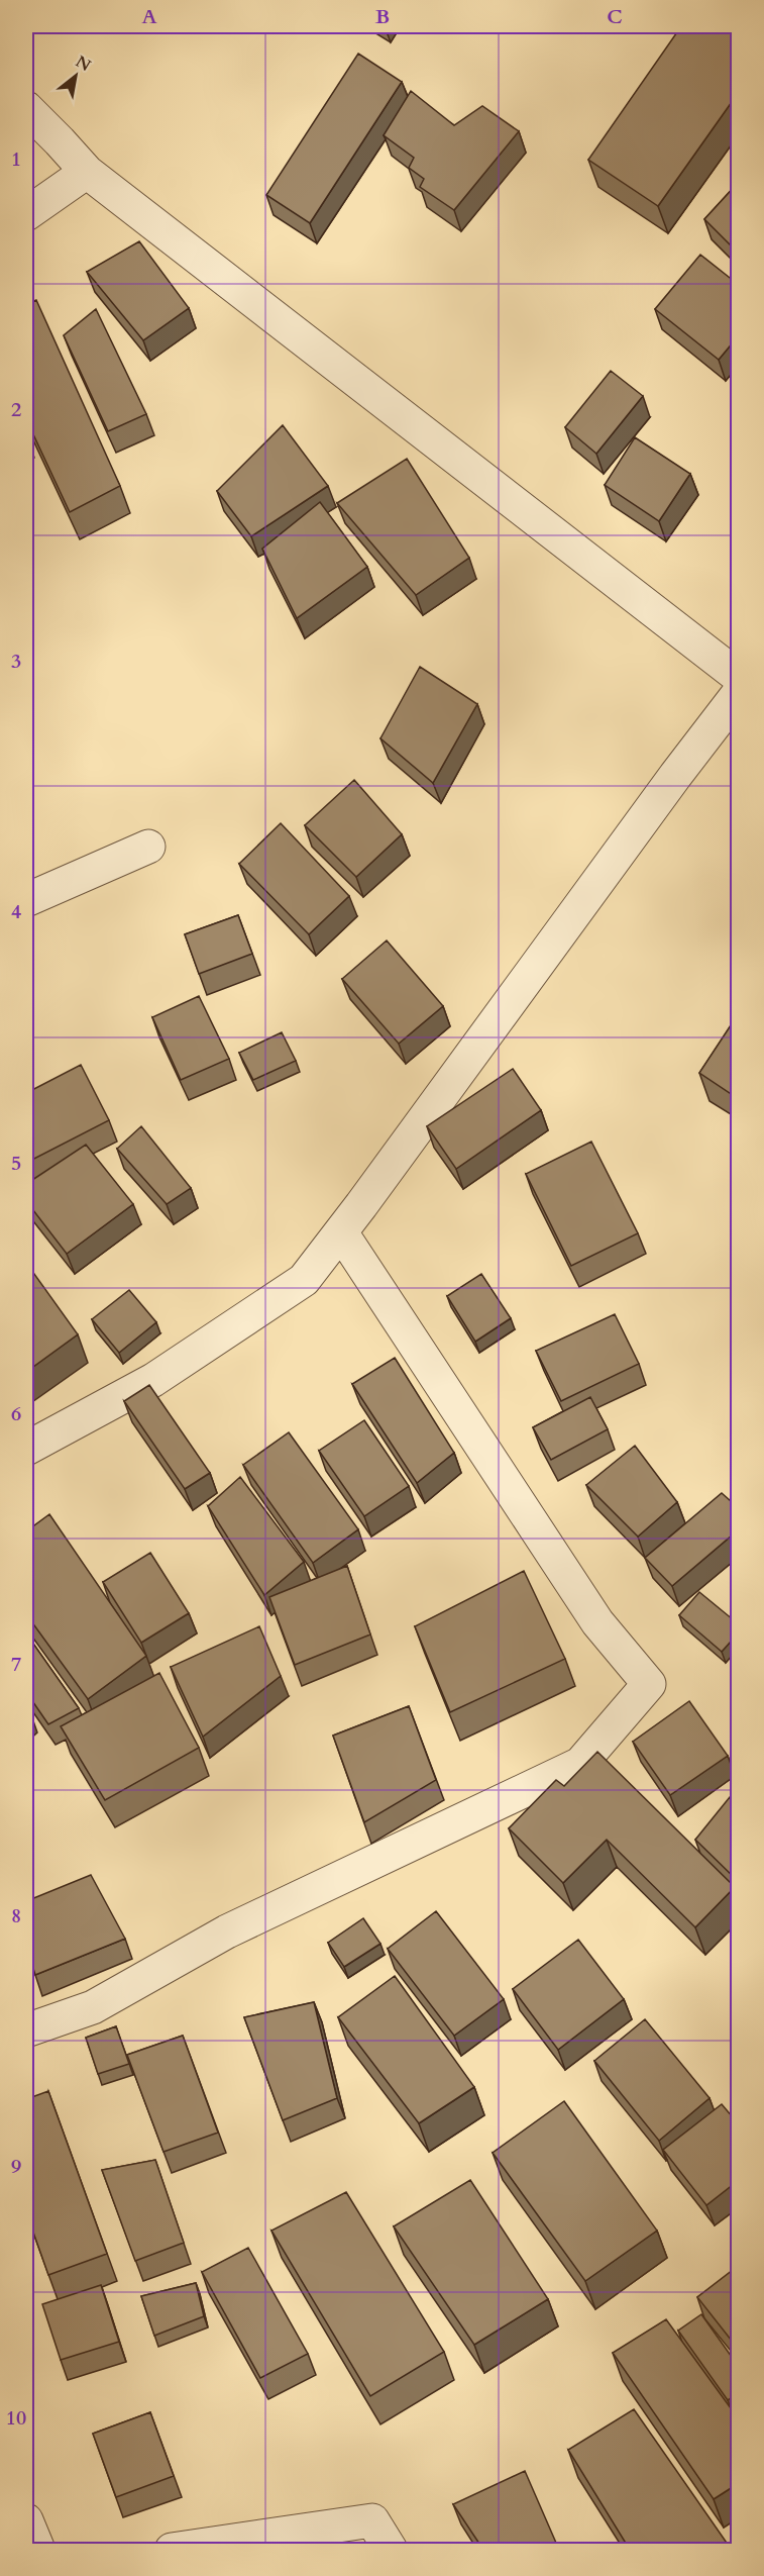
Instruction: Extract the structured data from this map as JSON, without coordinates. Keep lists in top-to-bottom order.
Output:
{
  "north": "top right",
  "grid": {
    "columns": ["A", "B", "C"],
    "rows": [
      "1",
      "2",
      "3",
      "4",
      "5",
      "6",
      "7",
      "8",
      "9",
      "10"
    ]
  }
}
